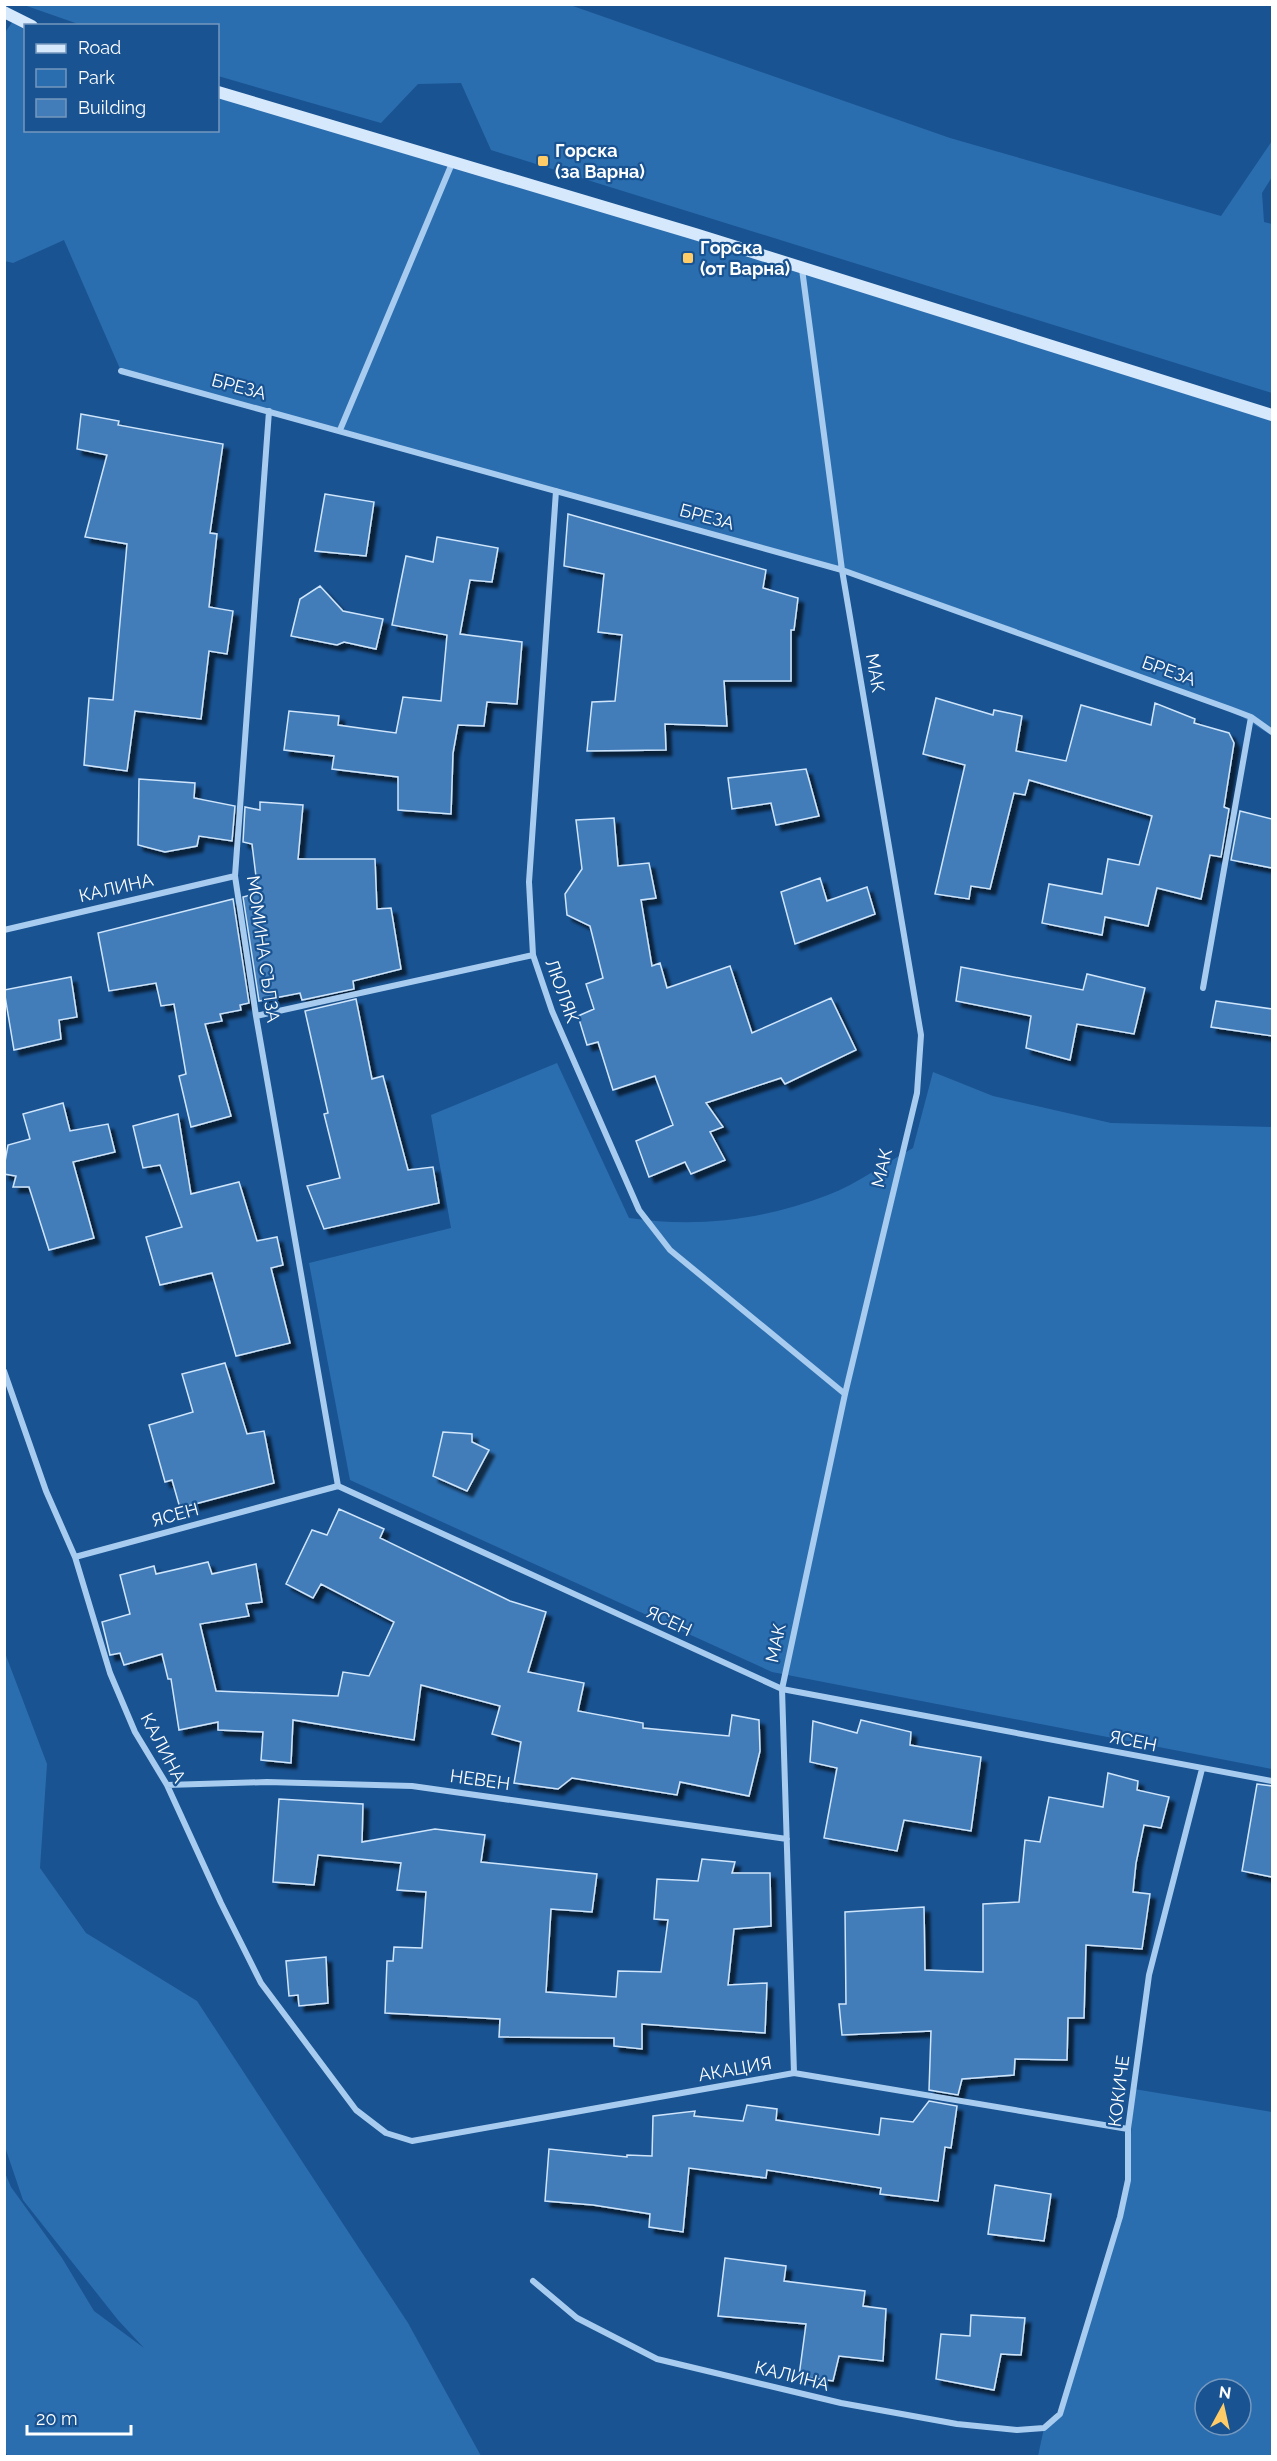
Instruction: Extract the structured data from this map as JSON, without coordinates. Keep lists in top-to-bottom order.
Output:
{
  "streets": {
    "street": [
      "БРЕЗА",
      "МАК",
      "КАЛИНА",
      "МОМИНА СЪЛЗА",
      "ЛЮЛЯК",
      "ЯСЕН",
      "НЕВЕН",
      "АКАЦИЯ",
      "КОКИЧЕ"
    ]
  },
  "crossings": [
    ["БРЕЗА", "МАК"],
    ["БРЕЗА", "МОМИНА СЪЛЗА"],
    ["БРЕЗА", "ЛЮЛЯК"],
    ["МАК", "ЛЮЛЯК"],
    ["МАК", "ЯСЕН"],
    ["МАК", "НЕВЕН"],
    ["МАК", "АКАЦИЯ"],
    ["КАЛИНА", "МОМИНА СЪЛЗА"],
    ["КАЛИНА", "ЯСЕН"],
    ["КАЛИНА", "НЕВЕН"],
    ["КАЛИНА", "АКАЦИЯ"],
    ["КАЛИНА", "КОКИЧЕ"],
    ["МОМИНА СЪЛЗА", "ЯСЕН"],
    ["ЯСЕН", "КОКИЧЕ"],
    ["АКАЦИЯ", "КОКИЧЕ"]
  ],
  "places": {
    "transit": ["Горска (за Варна)", "Горска (от Варна)"]
  },
  "legend": ["Road", "Park", "Building"],
  "scale_bar": "20 m",
  "north": "top"
}
